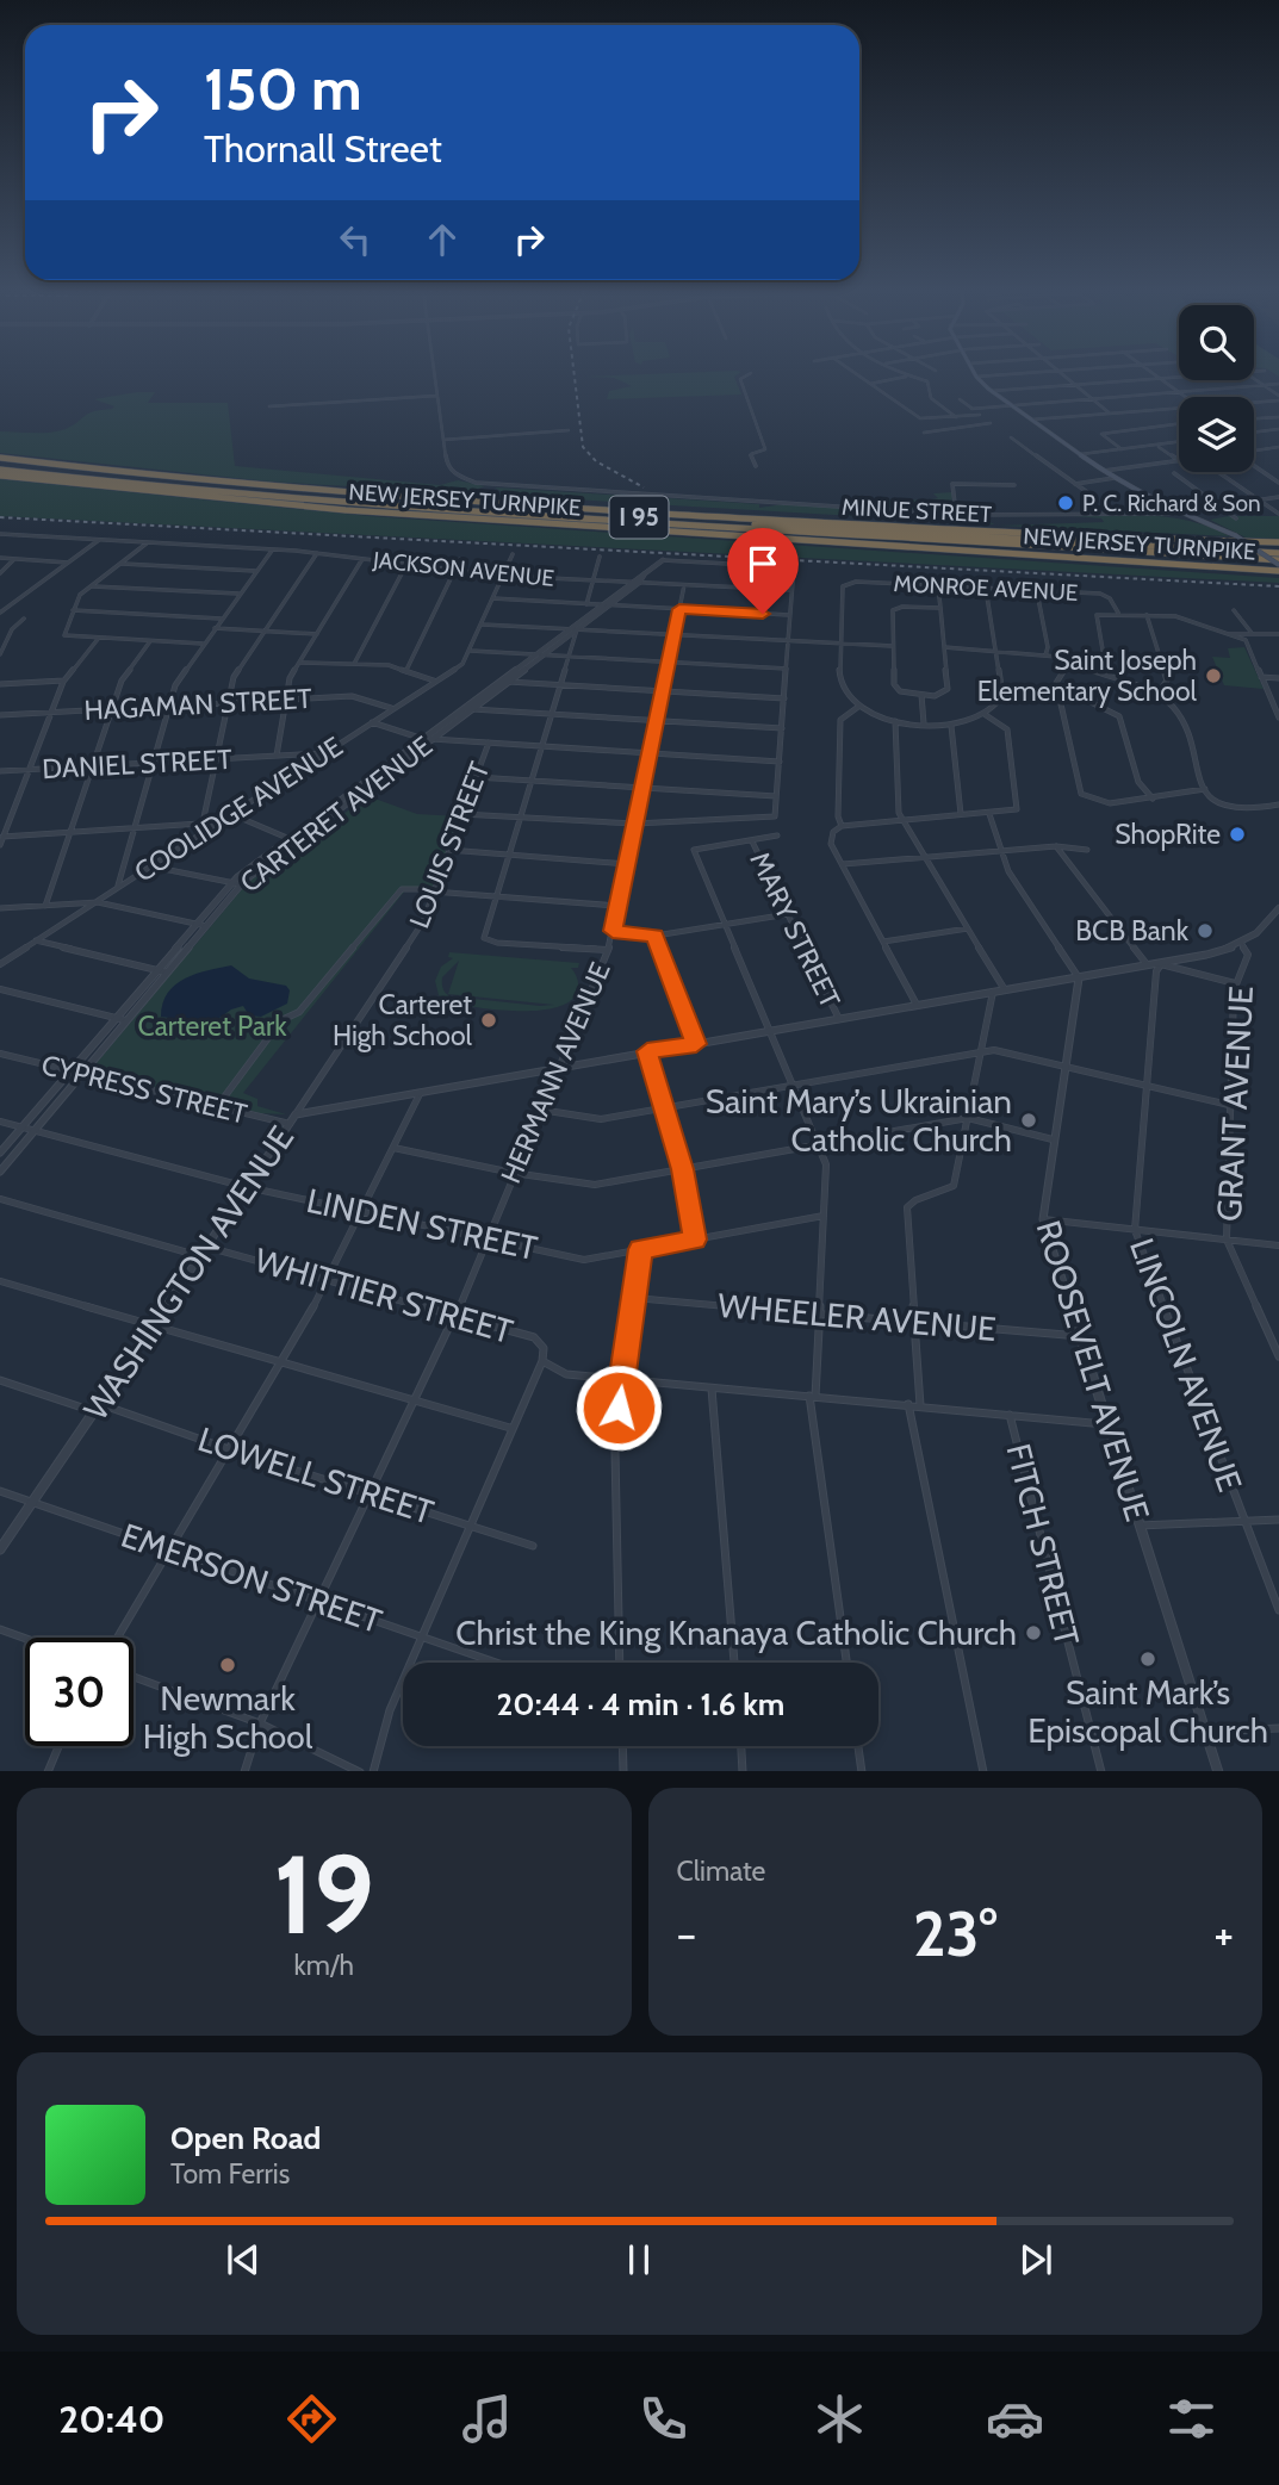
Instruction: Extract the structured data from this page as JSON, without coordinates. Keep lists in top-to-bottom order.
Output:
{
  "streets": {
    "highway": ["NEW JERSEY TURNPIKE", "I 95"],
    "street": [
      "MINUE STREET",
      "JACKSON AVENUE",
      "MONROE AVENUE",
      "HAGAMAN STREET",
      "DANIEL STREET",
      "COOLIDGE AVENUE",
      "CARTERET AVENUE",
      "LOUIS STREET",
      "MARY STREET",
      "HERMANN AVENUE",
      "CYPRESS STREET",
      "GRANT AVENUE",
      "LINDEN STREET",
      "WASHINGTON AVENUE",
      "WHITTIER STREET",
      "WHEELER AVENUE",
      "LINCOLN AVENUE",
      "ROOSEVELT AVENUE",
      "LOWELL STREET",
      "FITCH STREET",
      "EMERSON STREET"
    ]
  },
  "crossings": [
    ["JACKSON AVENUE", "CARTERET AVENUE"],
    ["JACKSON AVENUE", "HERMANN AVENUE"],
    ["HAGAMAN STREET", "COOLIDGE AVENUE"],
    ["DANIEL STREET", "COOLIDGE AVENUE"],
    ["CARTERET AVENUE", "CYPRESS STREET"],
    ["CARTERET AVENUE", "LINDEN STREET"],
    ["LOUIS STREET", "WASHINGTON AVENUE"],
    ["MARY STREET", "WASHINGTON AVENUE"],
    ["HERMANN AVENUE", "LINDEN STREET"],
    ["HERMANN AVENUE", "WASHINGTON AVENUE"],
    ["HERMANN AVENUE", "WHITTIER STREET"],
    ["HERMANN AVENUE", "LOWELL STREET"],
    ["HERMANN AVENUE", "EMERSON STREET"],
    ["CYPRESS STREET", "WASHINGTON AVENUE"],
    ["LINDEN STREET", "WASHINGTON AVENUE"],
    ["WASHINGTON AVENUE", "WHITTIER STREET"],
    ["WASHINGTON AVENUE", "ROOSEVELT AVENUE"],
    ["WASHINGTON AVENUE", "LOWELL STREET"],
    ["WASHINGTON AVENUE", "EMERSON STREET"],
    ["WHEELER AVENUE", "ROOSEVELT AVENUE"]
  ],
  "parks": ["Carteret Park"],
  "places": [
    "P. C. Richard & Son",
    "Saint Joseph Elementary School",
    "ShopRite",
    "BCB Bank",
    "Carteret High School",
    "Saint Mary’s Ukrainian Catholic Church",
    "Christ the King Knanaya Catholic Church",
    "Saint Mark’s Episcopal Church",
    "Newmark High School"
  ],
  "page": {
    "turn": ["150 m", "Thornall Street"],
    "limit": "30",
    "trip": "20:44 · 4 min · 1.6 km",
    "tile": [
      ["19", "km/h"],
      "Climate"
    ],
    "heat": ["−", "23°", "+"],
    "song": ["Open Road", "Tom Ferris"],
    "tabs": "20:40"
  }
}
